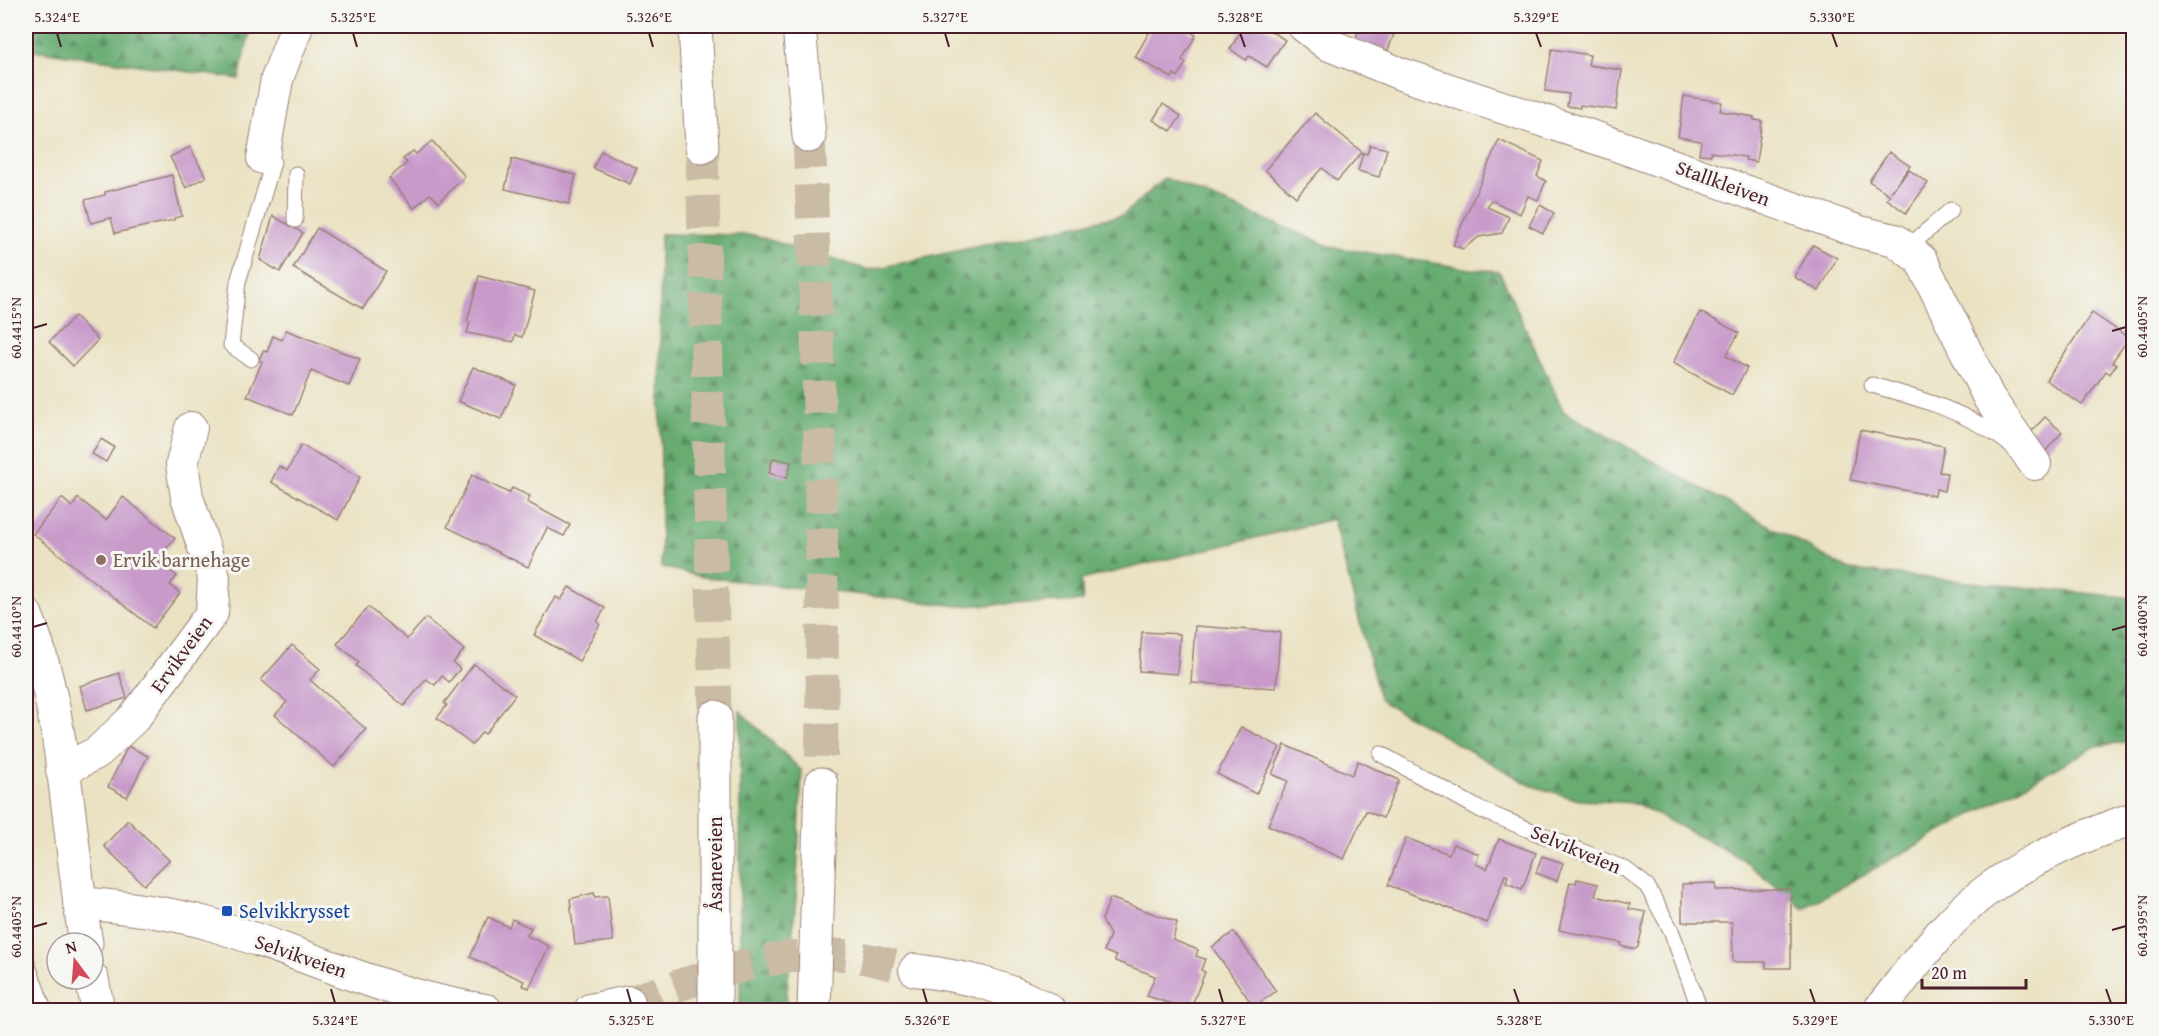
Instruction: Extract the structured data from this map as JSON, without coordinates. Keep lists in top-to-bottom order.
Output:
{
  "streets": {
    "main road": ["Åsaneveien"],
    "street": ["Stallkleiven", "Ervikveien", "Selvikveien"]
  },
  "places": {
    "other": ["Ervik barnehage"],
    "transit": ["Selvikkrysset"]
  },
  "scale_bar": "20 m",
  "north": "top",
  "coordinates": [
    "5.324°E",
    "5.325°E",
    "5.326°E",
    "5.327°E",
    "5.328°E",
    "5.329°E",
    "5.330°E",
    "60.4405°N",
    "60.4415°N",
    "60.4400°N",
    "60.4410°N",
    "60.4395°N"
  ]
}
